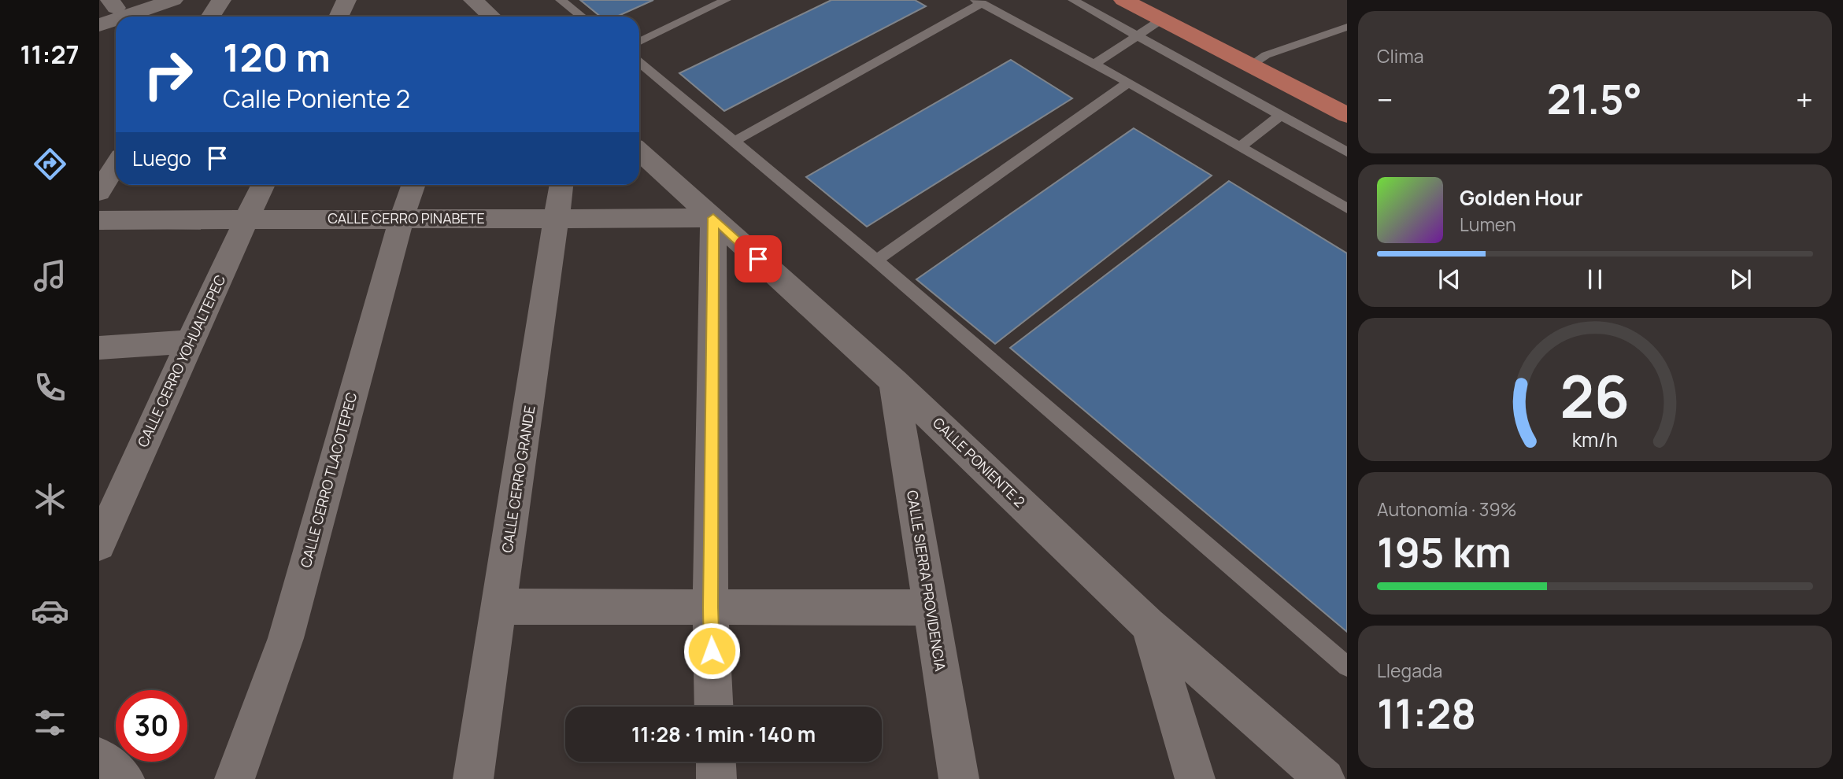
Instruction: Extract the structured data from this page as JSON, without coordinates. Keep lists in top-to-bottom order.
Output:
{
  "streets": {
    "street": [
      "CALLE CERRO PINABETE",
      "CALLE CERRO YOHUALTEPEC",
      "CALLE PONIENTE 2",
      "CALLE CERRO GRANDE",
      "CALLE CERRO TLACOTEPEC",
      "CALLE SIERRA PROVIDENCIA"
    ]
  },
  "crossings": [
    ["CALLE CERRO PINABETE", "CALLE CERRO YOHUALTEPEC"],
    ["CALLE CERRO PINABETE", "CALLE PONIENTE 2"],
    ["CALLE CERRO PINABETE", "CALLE CERRO GRANDE"],
    ["CALLE CERRO PINABETE", "CALLE CERRO TLACOTEPEC"],
    ["CALLE PONIENTE 2", "CALLE SIERRA PROVIDENCIA"]
  ],
  "page": {
    "tabs": "11:27",
    "tile": [
      "Clima",
      ["Autonomía · 39%", "195 km"],
      ["Llegada", "11:28"]
    ],
    "turn": ["120 m", "Calle Poniente 2"],
    "heat": ["−", "21.5°", "+"],
    "then": "Luego",
    "song": ["Golden Hour", "Lumen"],
    "limit": "30",
    "trip": "11:28 · 1 min · 140 m",
    "gauge": ["26", "km/h"]
  }
}
